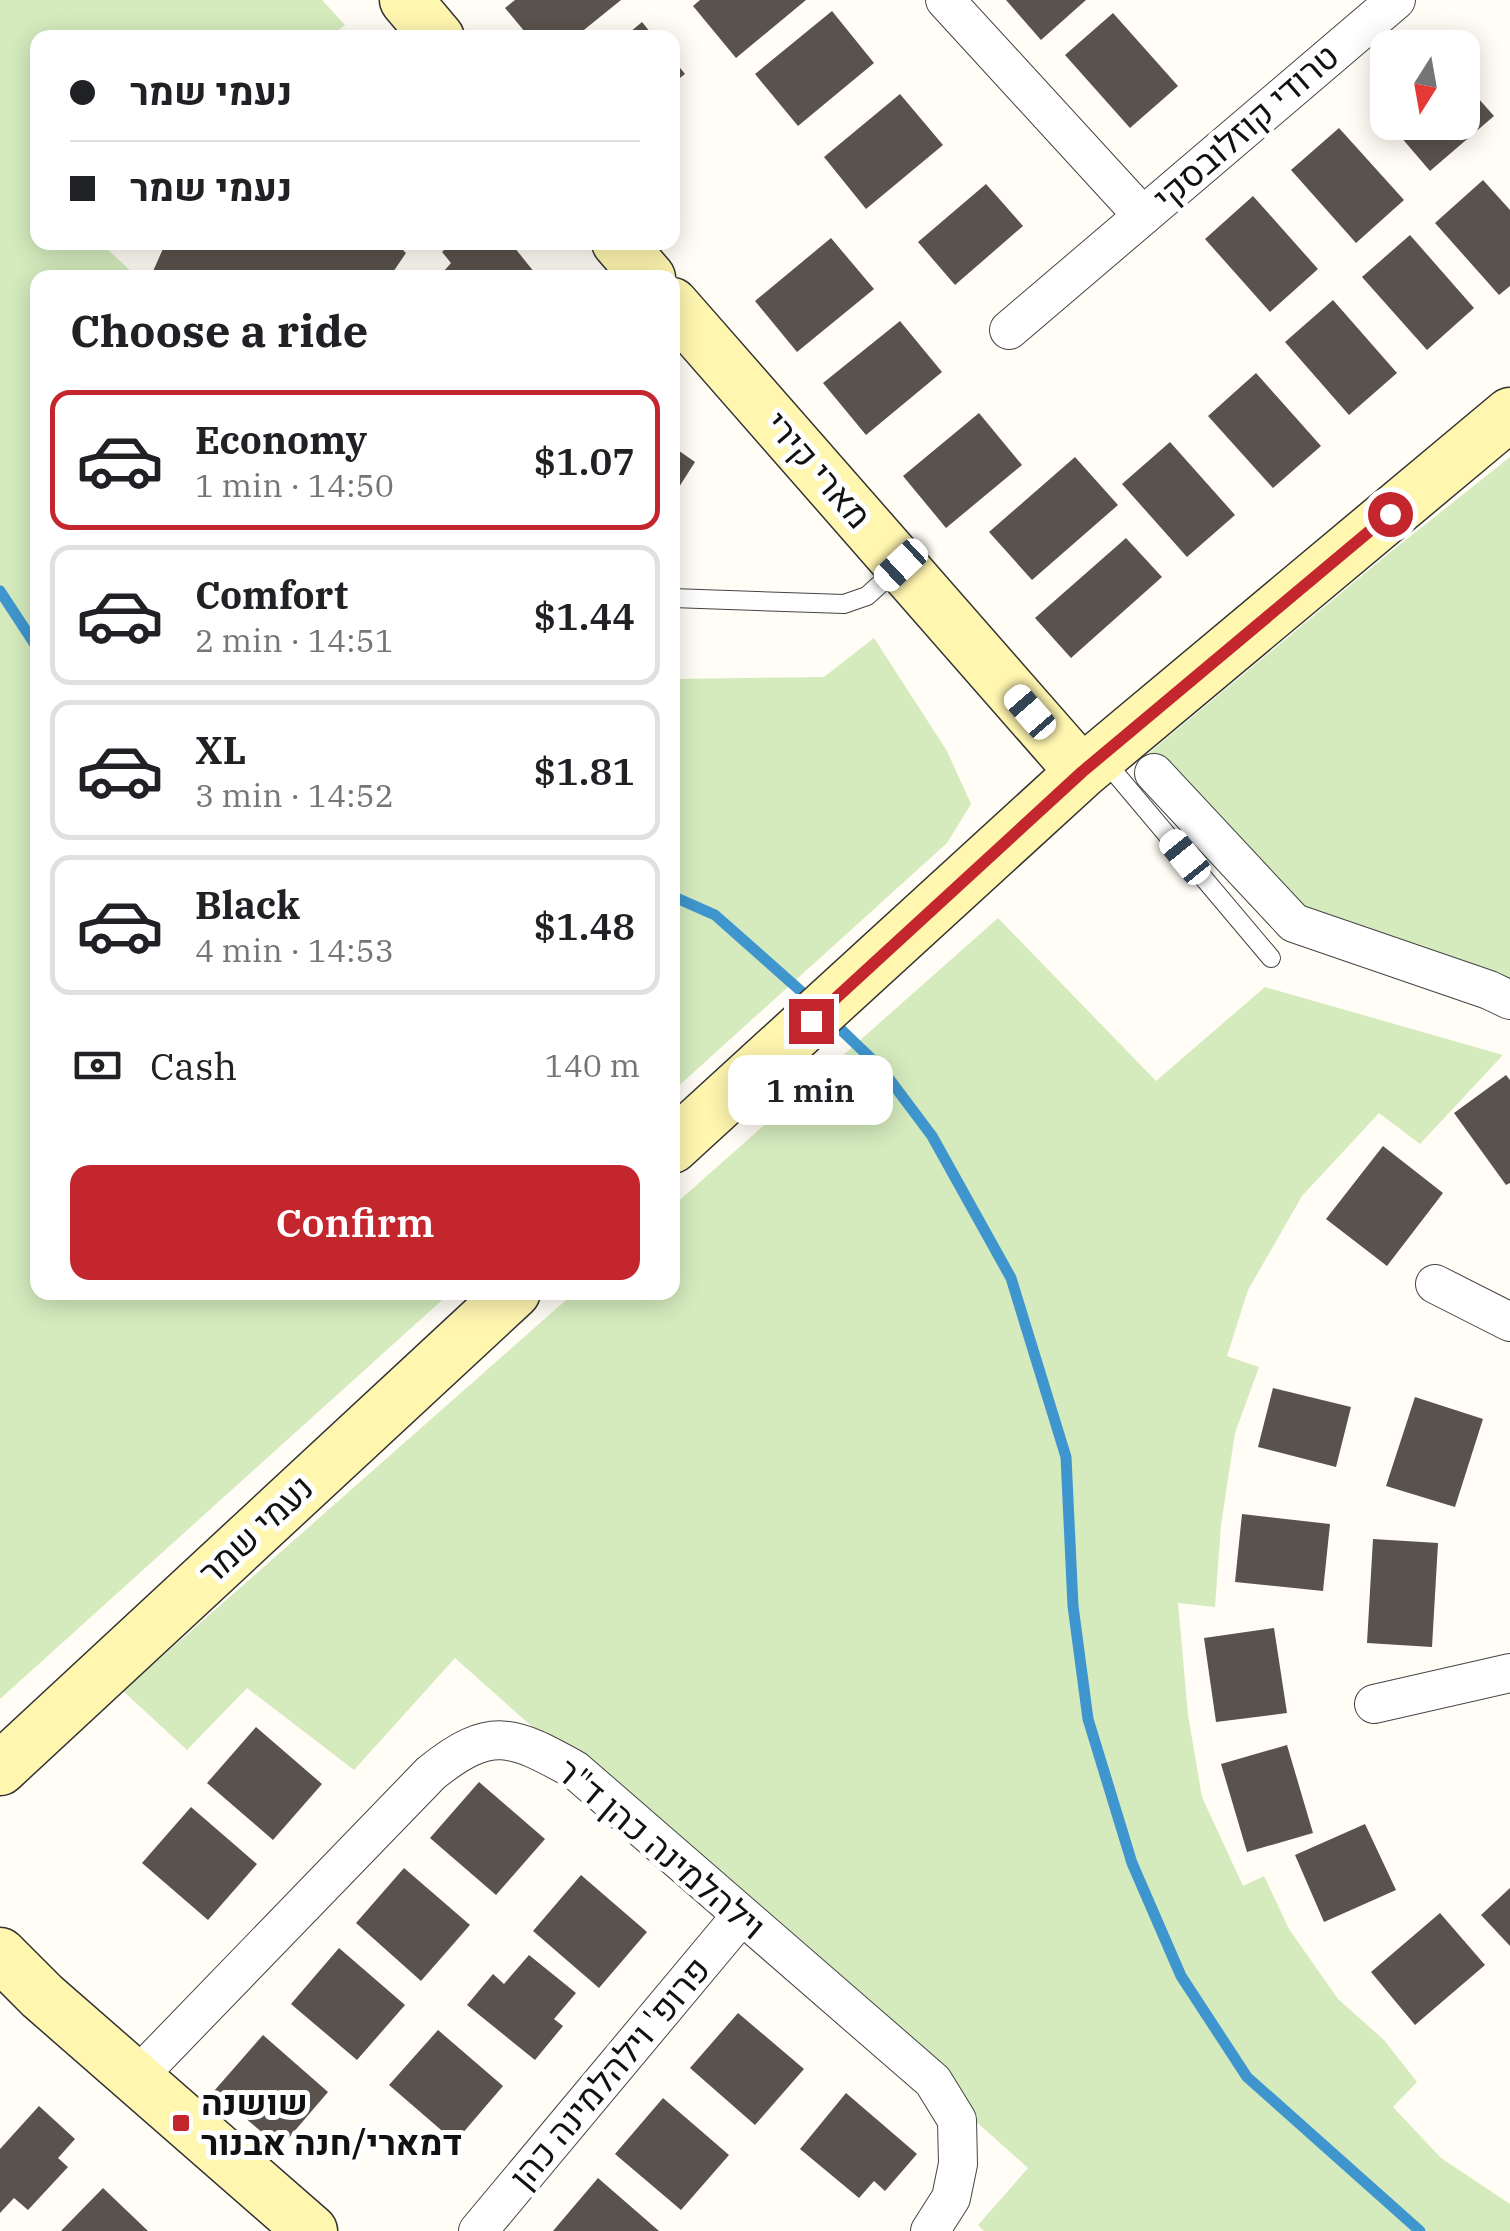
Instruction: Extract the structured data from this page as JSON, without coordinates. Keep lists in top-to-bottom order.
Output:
{
  "streets": {
    "street": [
      "טרודי קוזלובסקי",
      "מארי קירי",
      "נעמי שמר",
      "וילהלמינה כהן ד\"ר",
      "פרופ' וילהלמינה כהן"
    ]
  },
  "crossings": [
    ["וילהלמינה כהן ד\"ר", "פרופ' וילהלמינה כהן"]
  ],
  "places": {
    "transit": ["שושנה דמארי/חנה אבנור"]
  },
  "north": "bottom",
  "page": {
    "banner": ["נעמי שמר", "נעמי שמר"],
    "heading": "Choose a ride",
    "list": [
      {
        "name": "Economy",
        "note": "1 min · 14:50",
        "value": "$1.07"
      },
      {
        "name": "Comfort",
        "note": "2 min · 14:51",
        "value": "$1.44"
      },
      {
        "name": "XL",
        "note": "3 min · 14:52",
        "value": "$1.81"
      },
      {
        "name": "Black",
        "note": "4 min · 14:53",
        "value": "$1.48"
      }
    ],
    "pay": ["Cash", "140 m"],
    "bubble": "1 min",
    "buttons": "Confirm"
  }
}
